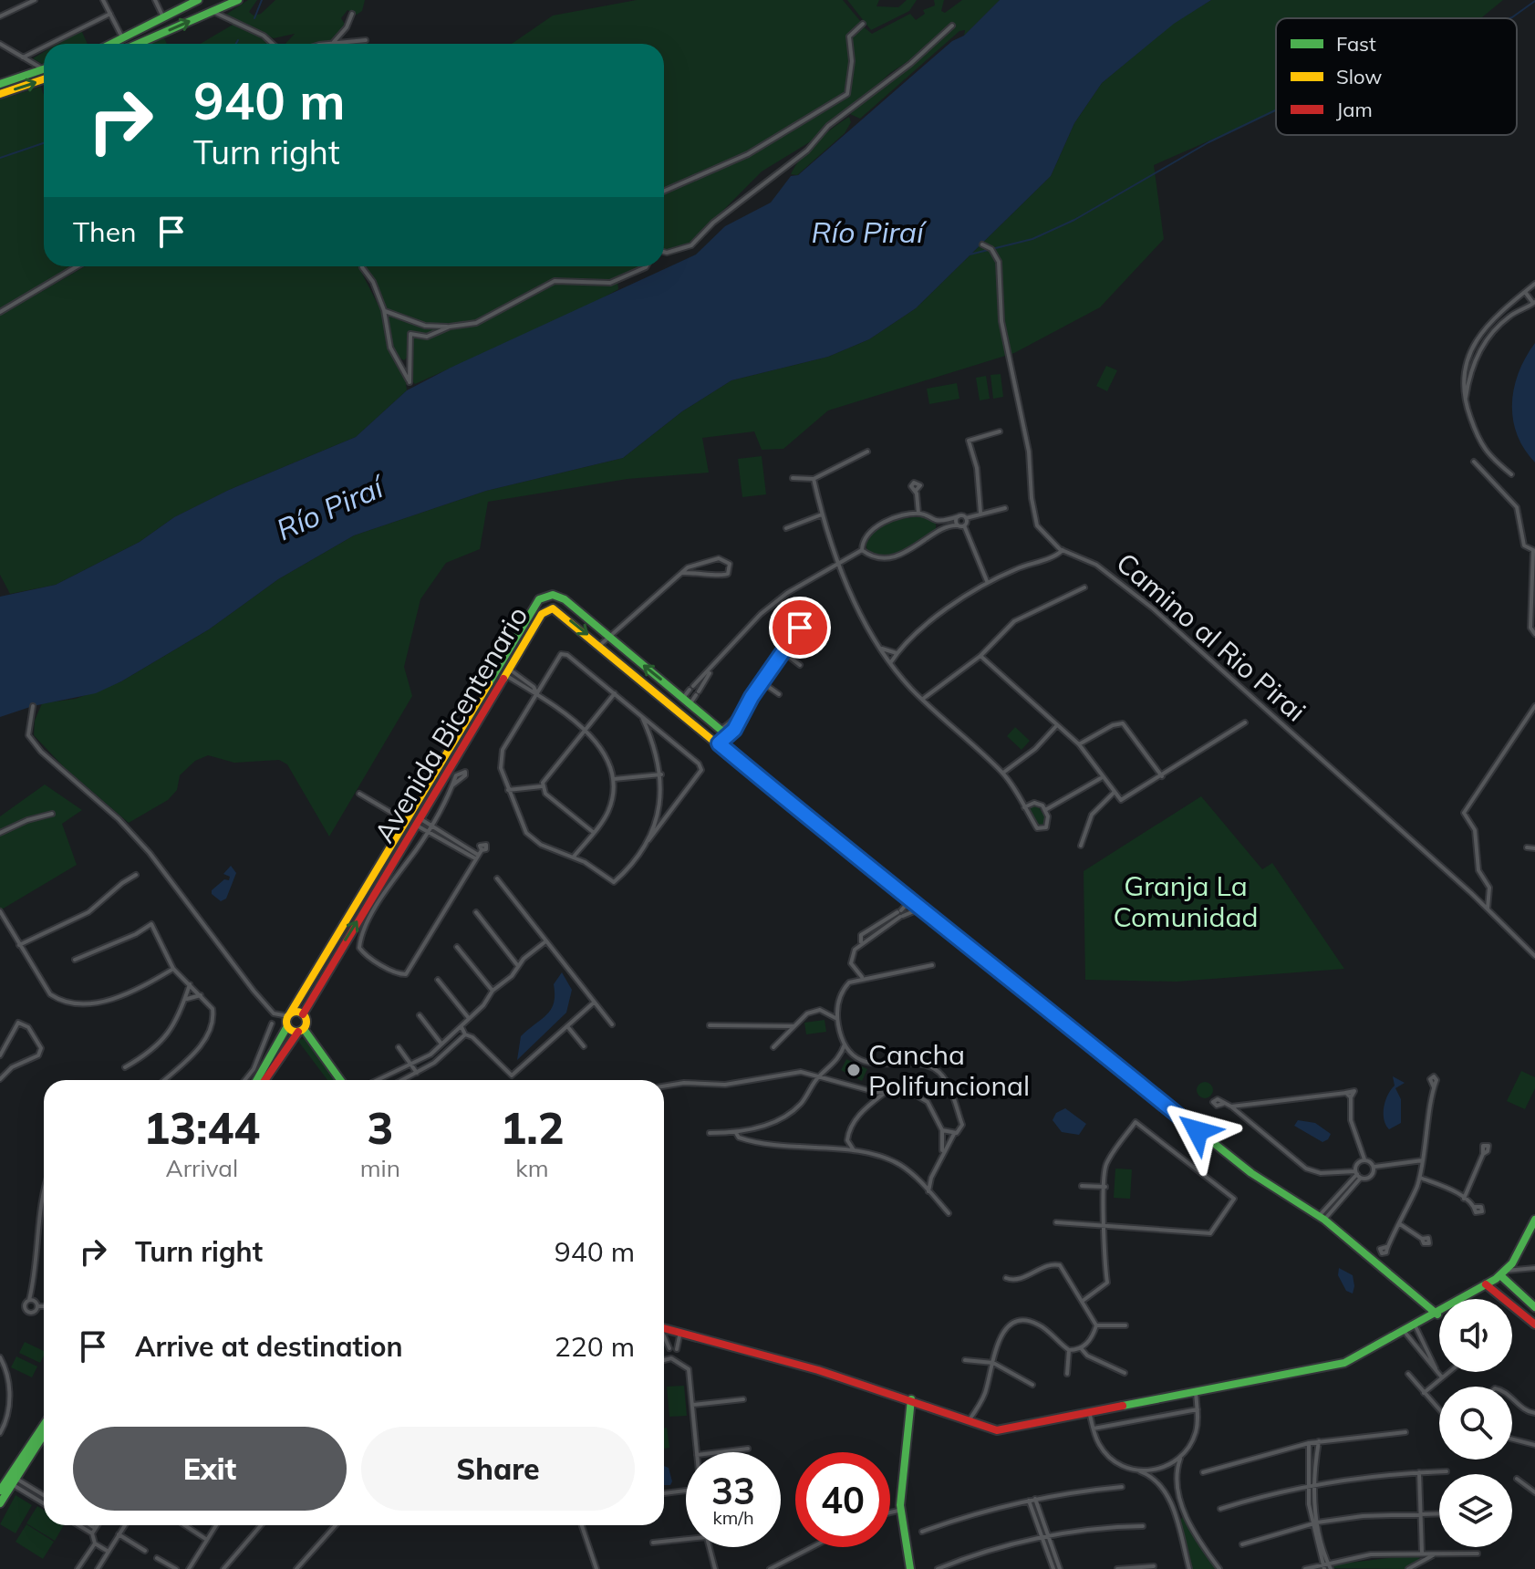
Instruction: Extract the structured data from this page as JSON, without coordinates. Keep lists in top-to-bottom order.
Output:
{
  "streets": {
    "main road": ["Avenida Bicentenario"],
    "street": ["Camino al Rio Pirai"]
  },
  "water": ["Río Piraí"],
  "parks": ["Granja La Comunidad"],
  "places": ["Cancha Polifuncional"],
  "legend": ["Fast", "Slow", "Jam"],
  "page": {
    "turn": ["940 m", "Turn right"],
    "then": "Then",
    "eta": [
      "13:44",
      "Arrival",
      "3",
      "min",
      "1.2",
      "km"
    ],
    "list": [
      {
        "name": "Turn right",
        "value": "940 m"
      },
      {
        "name": "Arrive at destination",
        "value": "220 m"
      }
    ],
    "buttons": ["Exit", "Share"],
    "speed": "33 km/h",
    "limit": "40"
  }
}
